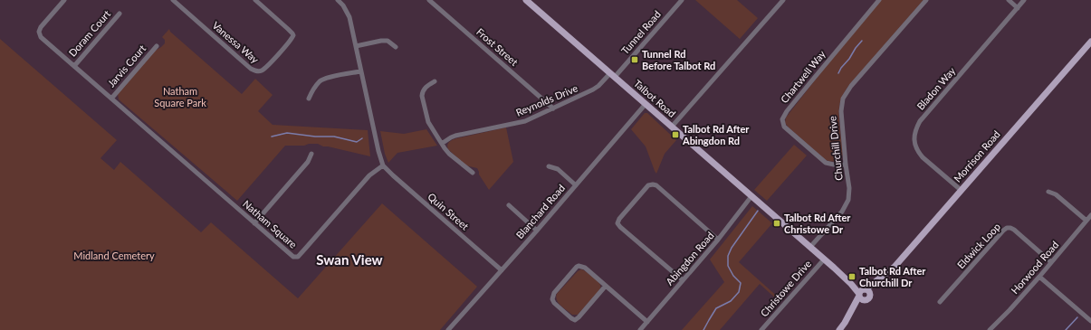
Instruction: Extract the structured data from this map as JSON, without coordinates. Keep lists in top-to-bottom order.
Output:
{
  "streets": {
    "main road": ["Talbot Road", "Morrison Road"],
    "street": [
      "Tunnel Road",
      "Doram Court",
      "Vanessa Way",
      "Frost Street",
      "Jarvis Court",
      "Chartwell Way",
      "Bladon Way",
      "Reynolds Drive",
      "Churchill Drive",
      "Quin Street",
      "Blanchard Road",
      "Natham Square",
      "Eldwick Loop",
      "Abingdon Road",
      "Horwood Road",
      "Christowe Drive"
    ]
  },
  "crossings": [
    ["Tunnel Road", "Talbot Road"],
    ["Tunnel Road", "Reynolds Drive"],
    ["Doram Court", "Natham Square"],
    ["Frost Street", "Reynolds Drive"],
    ["Jarvis Court", "Natham Square"],
    ["Chartwell Way", "Churchill Drive"],
    ["Bladon Way", "Morrison Road"],
    ["Talbot Road", "Reynolds Drive"],
    ["Talbot Road", "Churchill Drive"],
    ["Talbot Road", "Morrison Road"],
    ["Talbot Road", "Blanchard Road"],
    ["Talbot Road", "Abingdon Road"],
    ["Talbot Road", "Christowe Drive"],
    ["Quin Street", "Blanchard Road"],
    ["Quin Street", "Natham Square"],
    ["Eldwick Loop", "Horwood Road"]
  ],
  "districts": ["Swan View"],
  "parks": ["Natham Square Park", "Midland Cemetery"],
  "places": {
    "transit": [
      "Tunnel Rd Before Talbot Rd",
      "Talbot Rd After Abingdon Rd",
      "Talbot Rd After Christowe Dr",
      "Talbot Rd After Churchill Dr"
    ]
  }
}
